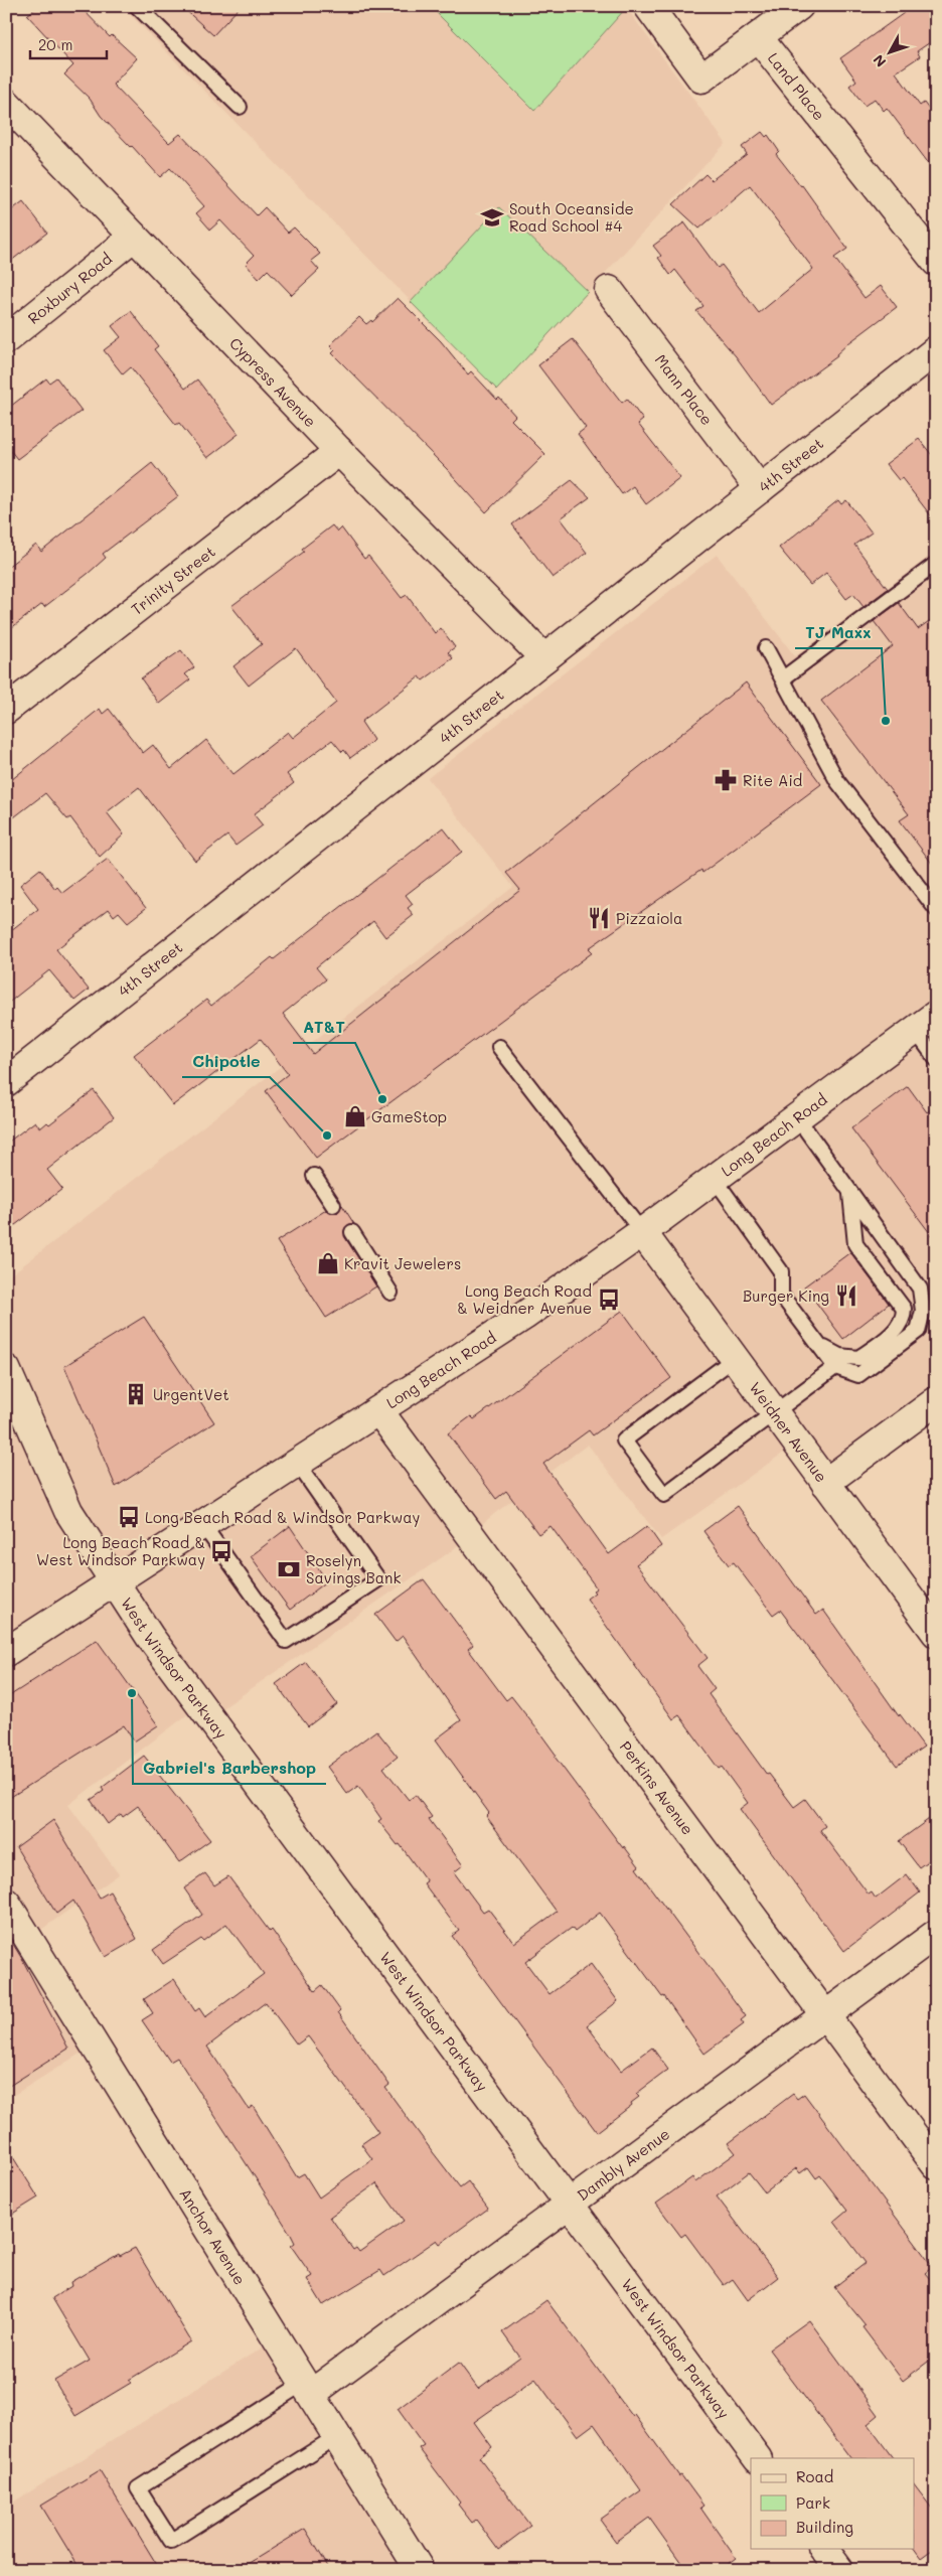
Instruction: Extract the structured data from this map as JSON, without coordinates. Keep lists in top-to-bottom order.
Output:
{
  "streets": {
    "street": [
      "Land Place",
      "Roxbury Road",
      "Cypress Avenue",
      "Mann Place",
      "4th Street",
      "Trinity Street",
      "Long Beach Road",
      "Weidner Avenue",
      "West Windsor Parkway",
      "Perkins Avenue",
      "Dambly Avenue",
      "Anchor Avenue"
    ]
  },
  "crossings": [
    ["Roxbury Road", "Cypress Avenue"],
    ["Cypress Avenue", "4th Street"],
    ["Cypress Avenue", "Trinity Street"],
    ["Mann Place", "4th Street"],
    ["Long Beach Road", "Weidner Avenue"],
    ["Long Beach Road", "West Windsor Parkway"],
    ["Long Beach Road", "Perkins Avenue"],
    ["West Windsor Parkway", "Dambly Avenue"],
    ["Perkins Avenue", "Dambly Avenue"],
    ["Dambly Avenue", "Anchor Avenue"]
  ],
  "places": {
    "school or university": ["South Oceanside Road School #4"],
    "other": [
      "TJ Maxx",
      "AT&T",
      "Chipotle",
      "Gabriel's Barbershop"
    ],
    "pharmacy": ["Rite Aid"],
    "restaurant": ["Pizzaiola", "Burger King"],
    "shop": ["GameStop", "Kravit Jewelers"],
    "bus stop": ["Long Beach Road & Weidner Avenue", "Long Beach Road & Windsor Parkway", "Long Beach Road & West Windsor Parkway"],
    "building": ["UrgentVet"],
    "bank": ["Roselyn Savings Bank"]
  },
  "legend": ["Road", "Park", "Building"],
  "scale_bar": "20 m",
  "north": "bottom left"
}
